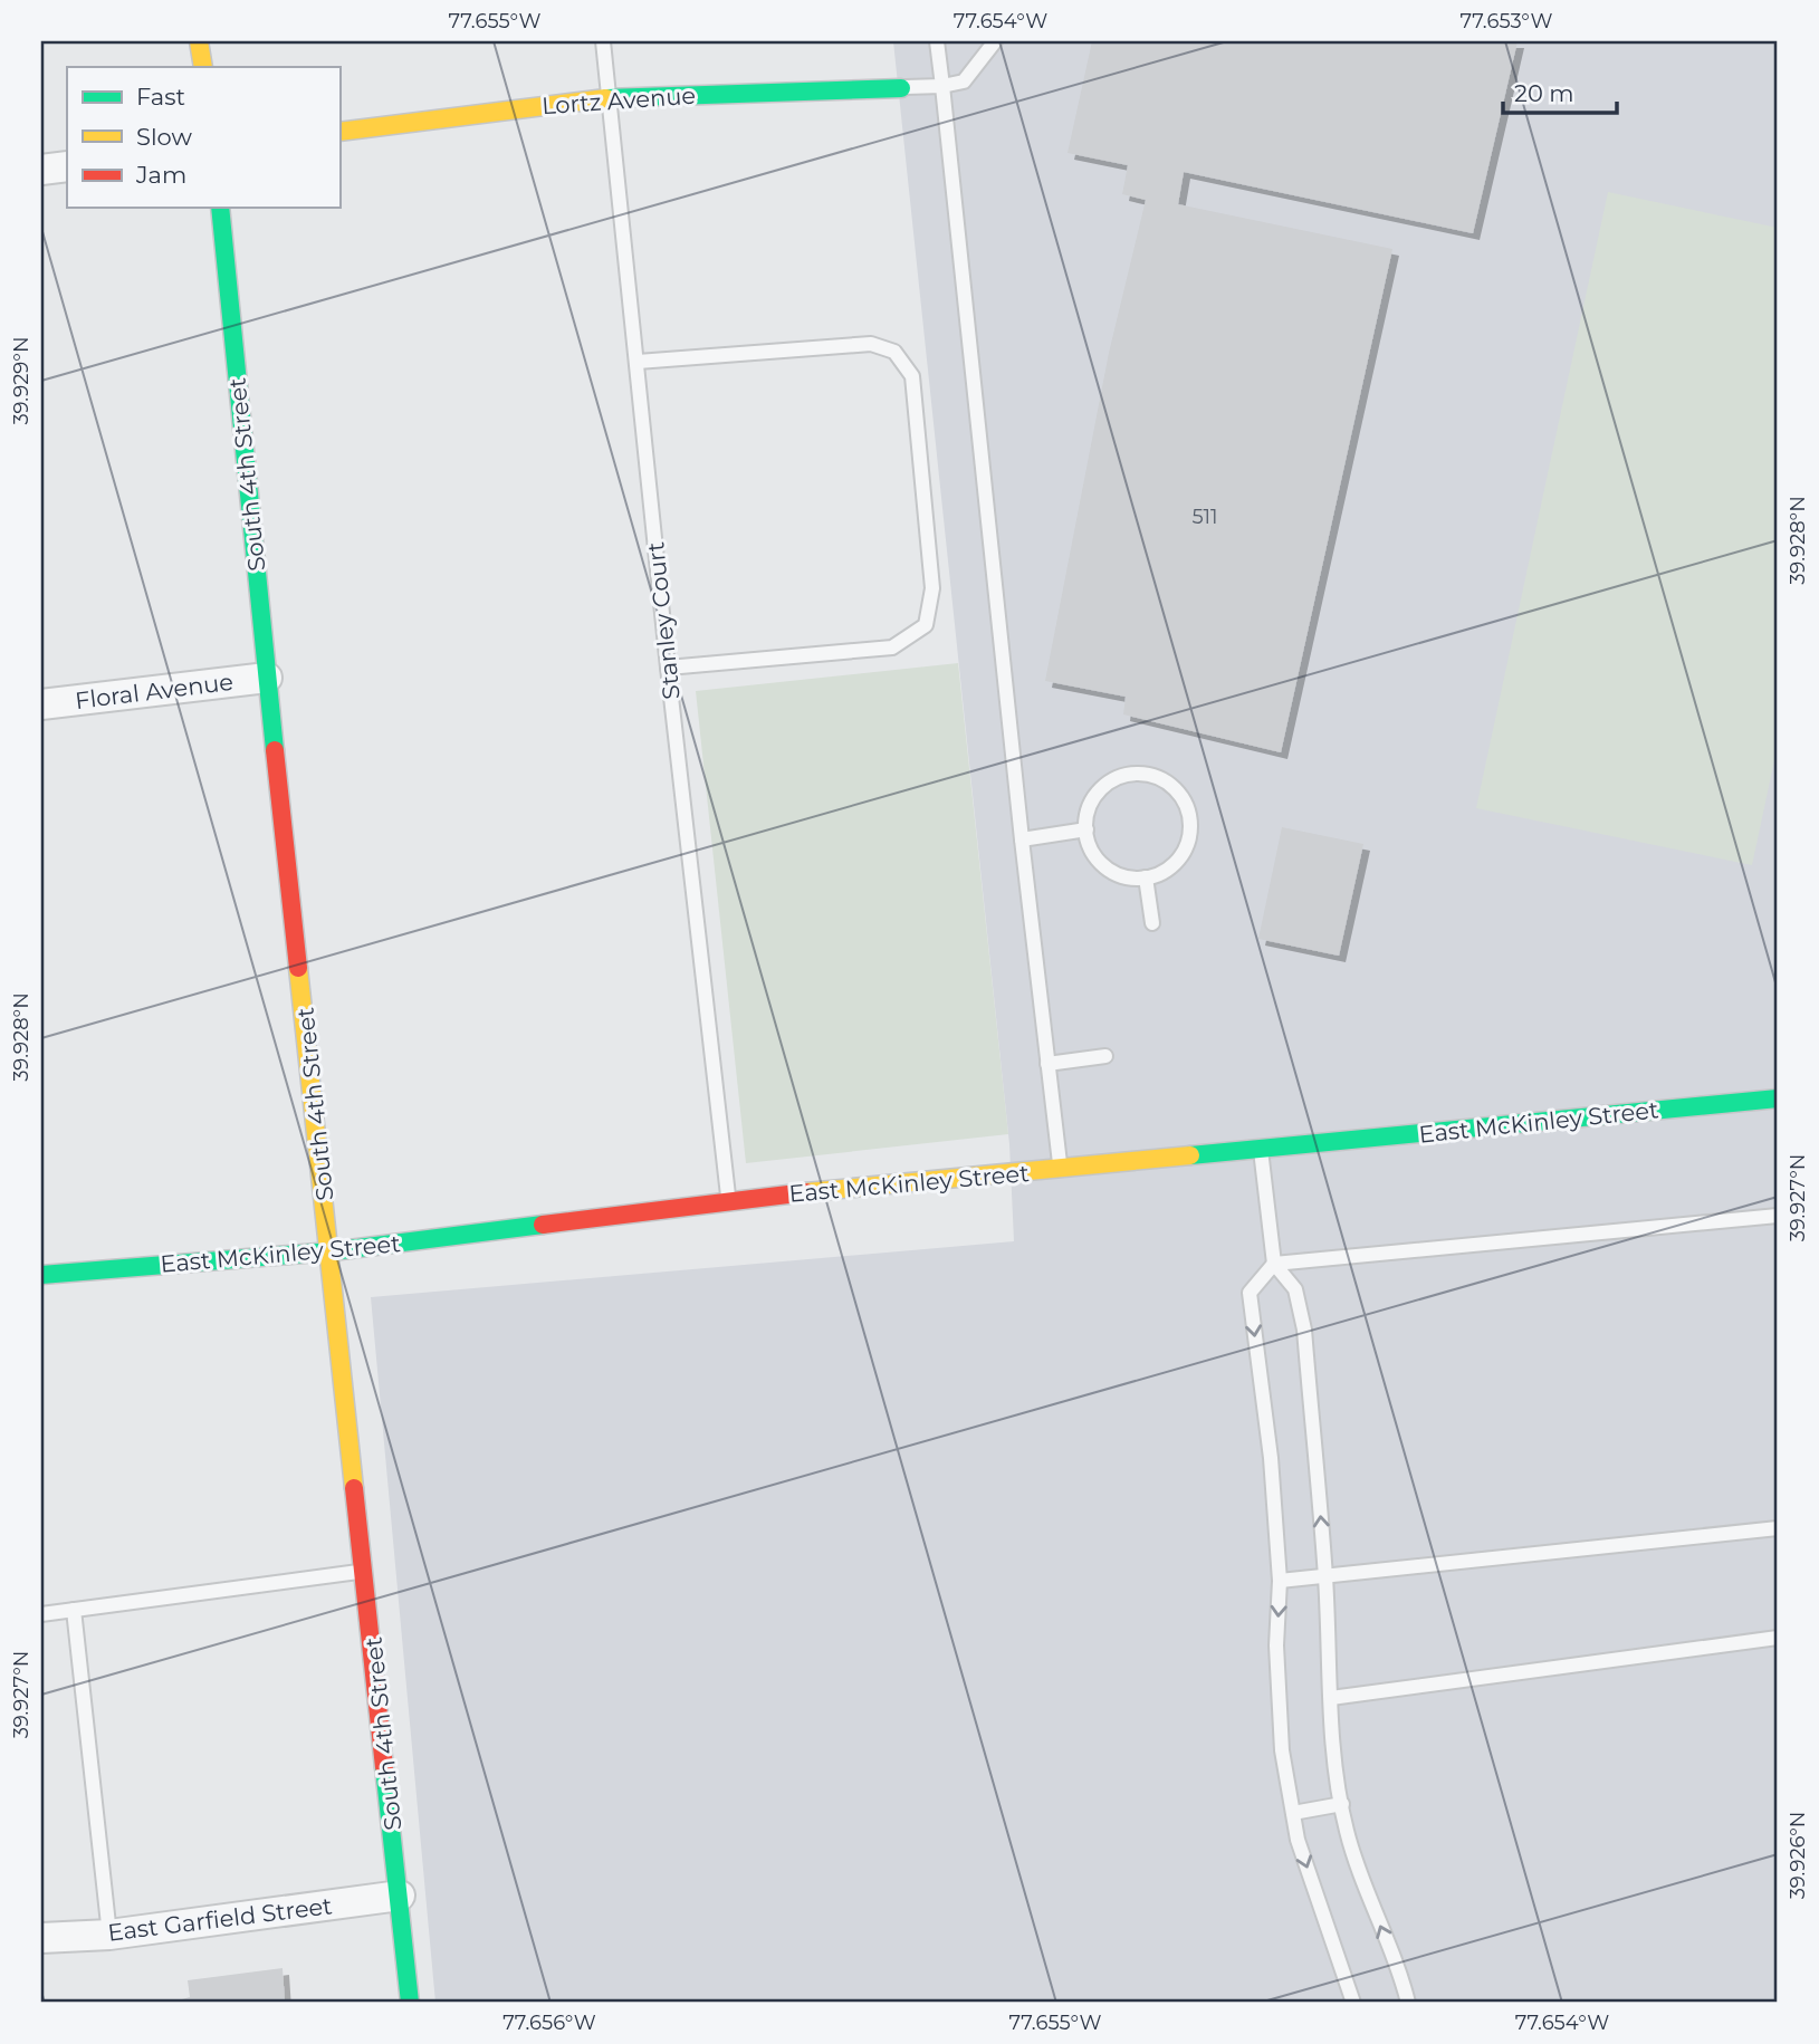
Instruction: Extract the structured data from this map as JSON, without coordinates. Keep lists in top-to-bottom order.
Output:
{
  "streets": {
    "street": [
      "Lortz Avenue",
      "South 4th Street",
      "Floral Avenue",
      "East McKinley Street",
      "East Garfield Street"
    ],
    "lane": ["Stanley Court"]
  },
  "crossings": [
    ["Lortz Avenue", "Stanley Court"],
    ["South 4th Street", "Floral Avenue"],
    ["South 4th Street", "East McKinley Street"],
    ["South 4th Street", "East Garfield Street"],
    ["Stanley Court", "East McKinley Street"]
  ],
  "house_numbers": ["511"],
  "legend": ["Fast", "Slow", "Jam"],
  "scale_bar": "20 m",
  "coordinates": [
    "77.655°W",
    "77.654°W",
    "77.653°W",
    "39.929°N",
    "39.928°N",
    "39.927°N",
    "39.926°N",
    "77.656°W"
  ]
}
